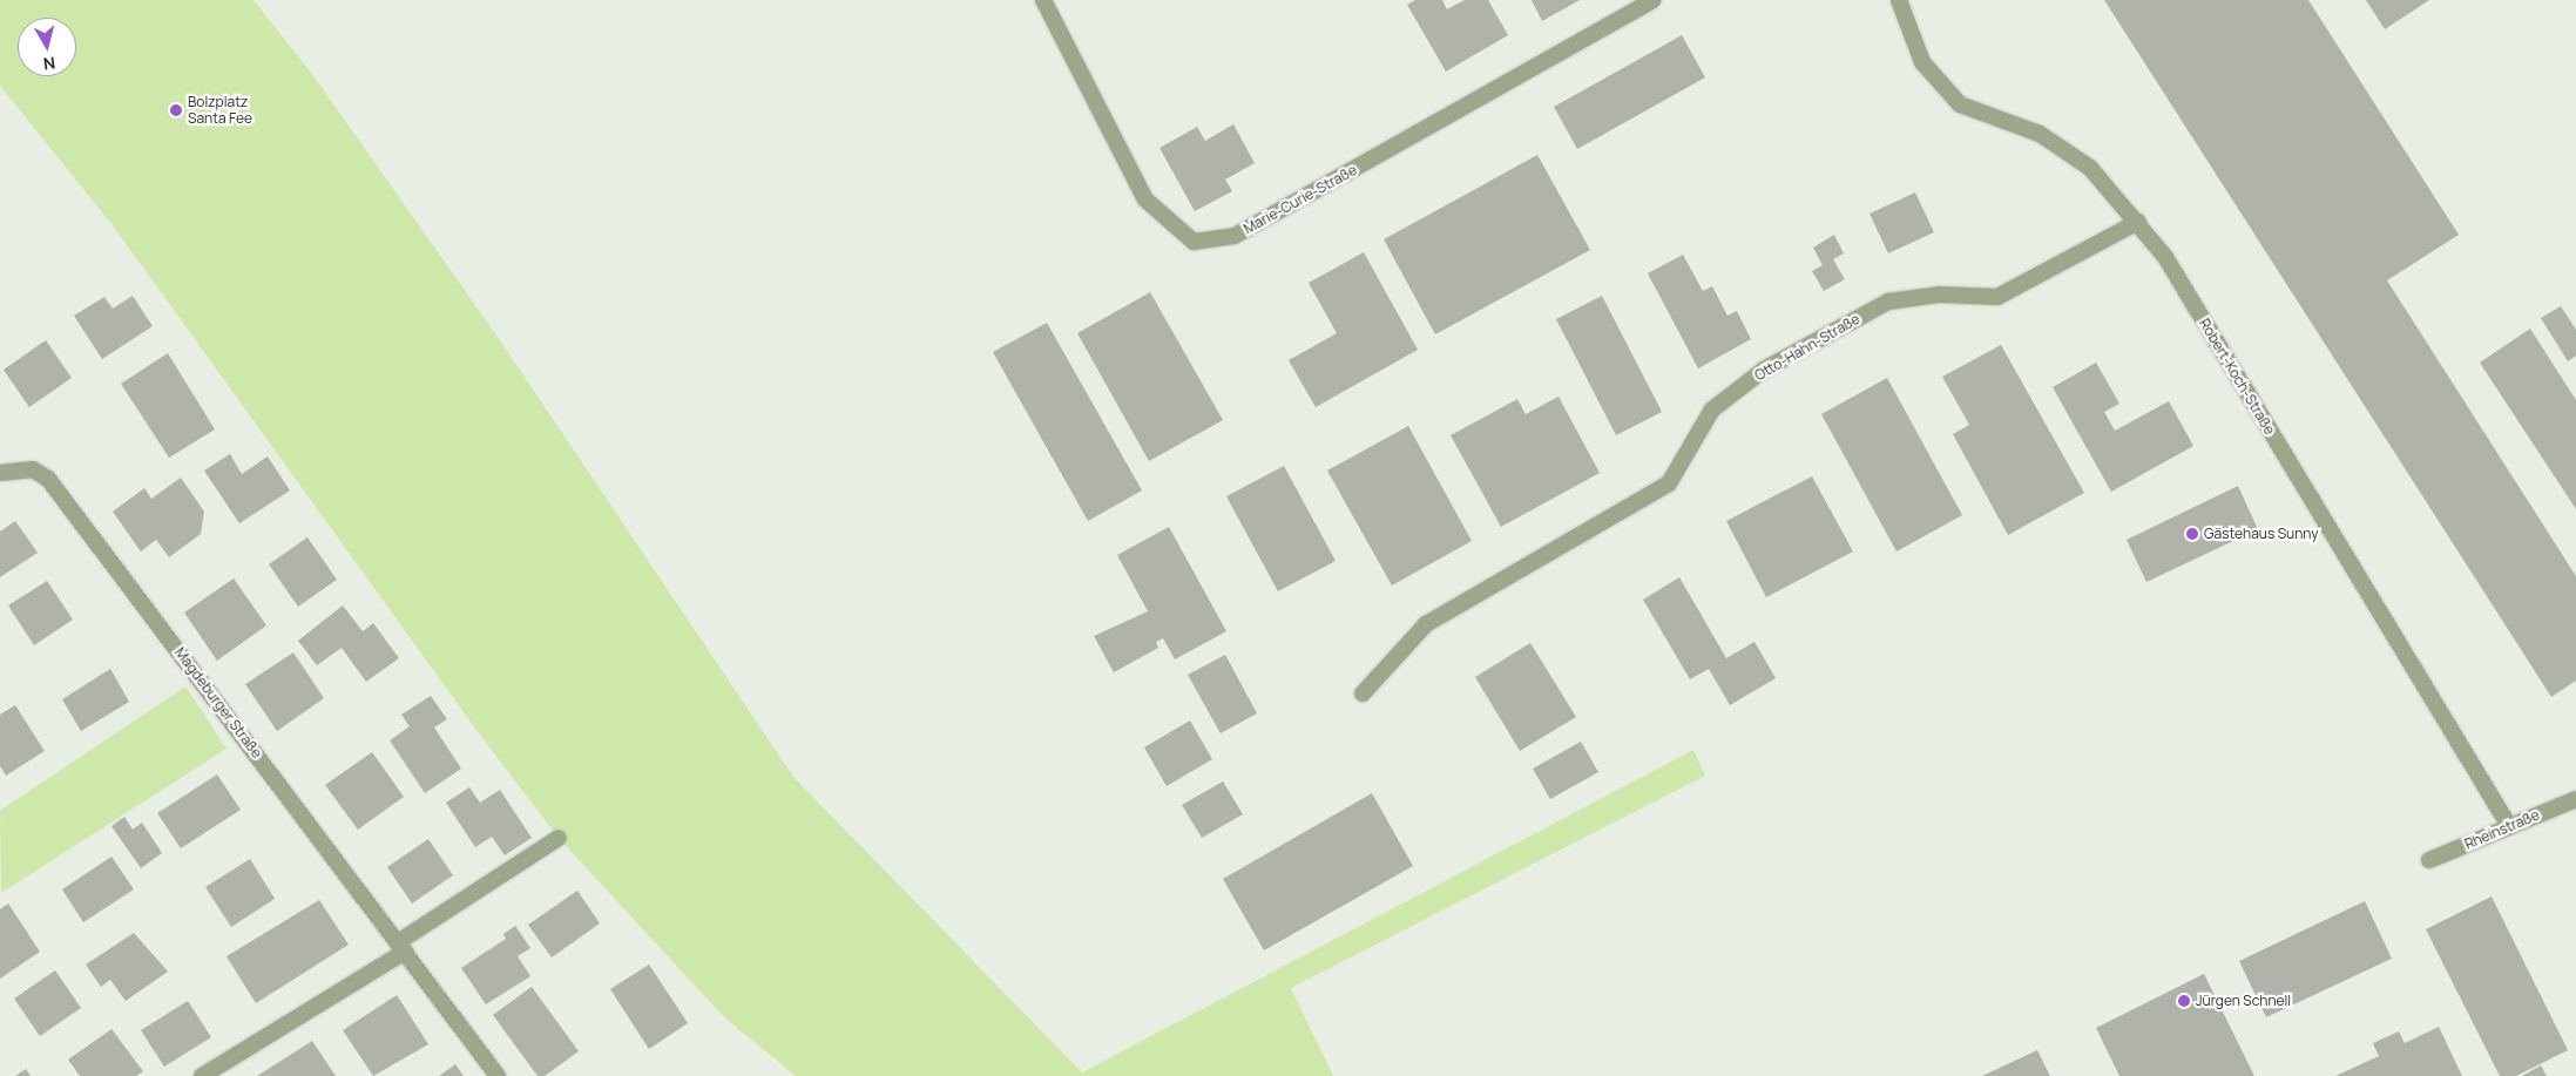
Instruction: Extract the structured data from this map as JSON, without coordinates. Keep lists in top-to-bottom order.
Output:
{
  "streets": {
    "street": [
      "Marie-Curie-Straße",
      "Otto-Hahn-Straße",
      "Robert-Koch-Straße",
      "Magdeburger Straße",
      "Rheinstraße"
    ]
  },
  "crossings": [
    ["Otto-Hahn-Straße", "Robert-Koch-Straße"],
    ["Robert-Koch-Straße", "Rheinstraße"]
  ],
  "places": ["Bolzplatz Santa Fee", "Gästehaus Sunny", "Jürgen Schnell"],
  "north": "bottom"
}
